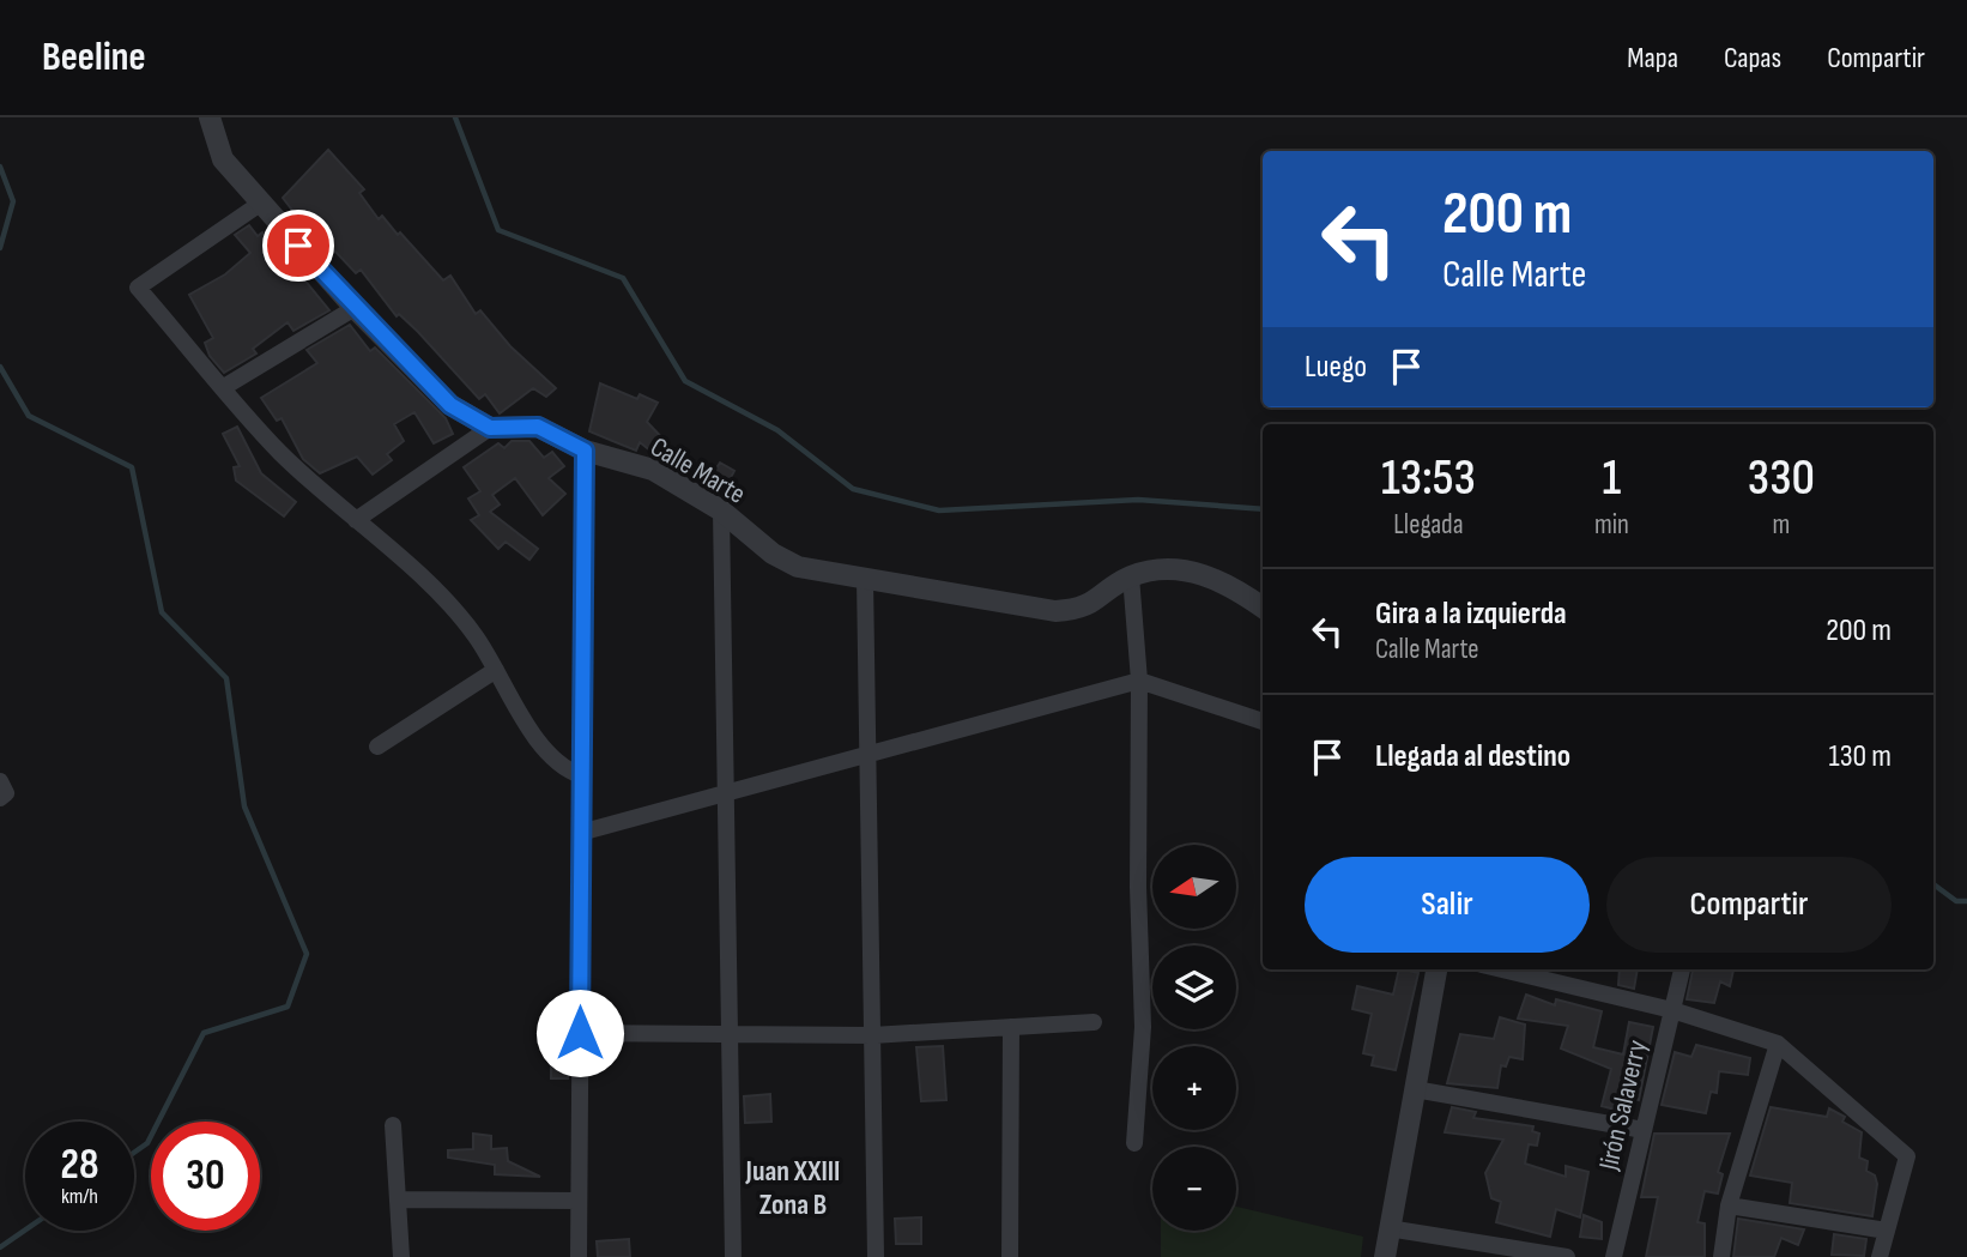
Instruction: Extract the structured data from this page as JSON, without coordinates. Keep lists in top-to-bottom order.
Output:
{
  "streets": {
    "street": ["Calle Marte", "Jirón Salaverry"]
  },
  "districts": ["Juan XXIII Zona B"],
  "north": "left",
  "page": {
    "header": "Beeline",
    "nav": ["Mapa", "Capas", "Compartir"],
    "turn": ["200 m", "Calle Marte"],
    "then": "Luego",
    "eta": [
      "13:53",
      "Llegada",
      "1",
      "min",
      "330",
      "m"
    ],
    "list": [
      {
        "name": "Gira a la izquierda",
        "note": "Calle Marte",
        "value": "200 m"
      },
      {
        "name": "Llegada al destino",
        "value": "130 m"
      }
    ],
    "buttons": ["Salir", "Compartir"],
    "map_buttons": ["+", "−"],
    "speed": "28 km/h",
    "limit": "30"
  }
}
